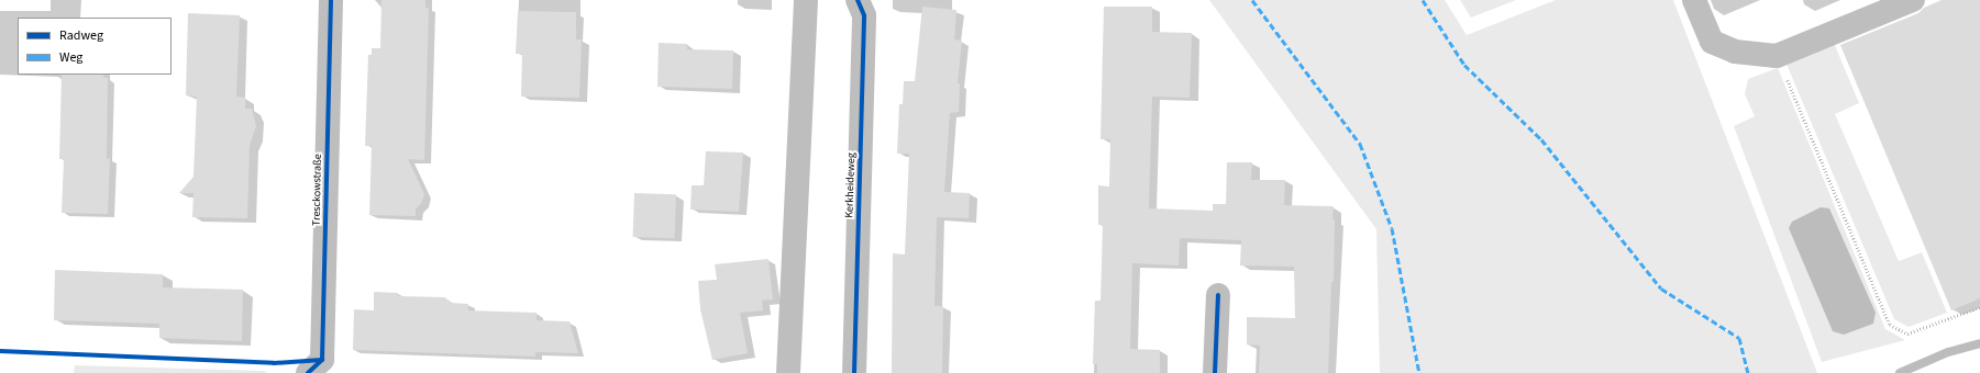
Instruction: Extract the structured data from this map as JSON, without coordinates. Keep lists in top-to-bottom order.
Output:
{
  "streets": {
    "street": ["Kerkheideweg", "Tresckowstraße"]
  },
  "legend": ["Radweg", "Weg"]
}
